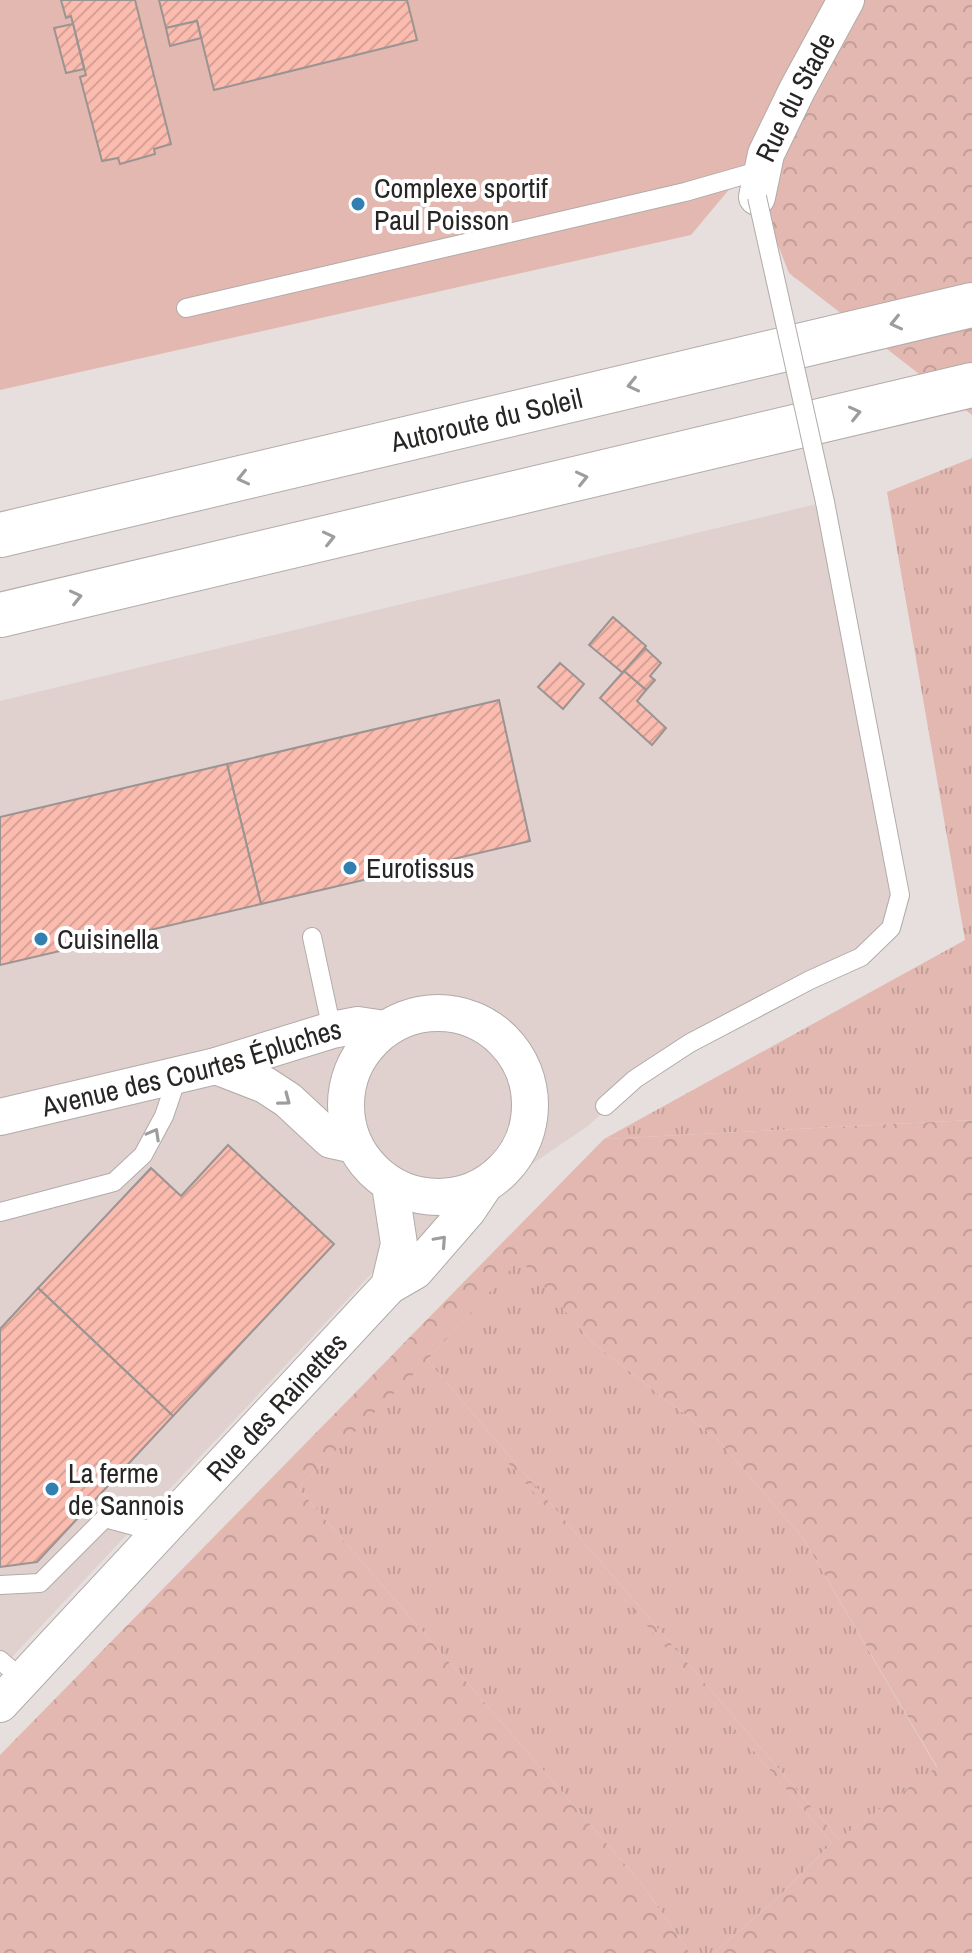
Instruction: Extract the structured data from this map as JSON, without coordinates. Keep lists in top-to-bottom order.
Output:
{
  "streets": {
    "highway": ["Autoroute du Soleil"],
    "street": ["Rue du Stade", "Avenue des Courtes Épluches", "Rue des Rainettes"]
  },
  "crossings": [
    ["Avenue des Courtes Épluches", "Rue des Rainettes"]
  ],
  "places": [
    "Complexe sportif Paul Poisson",
    "Eurotissus",
    "Cuisinella",
    "La ferme de Sannois"
  ]
}
